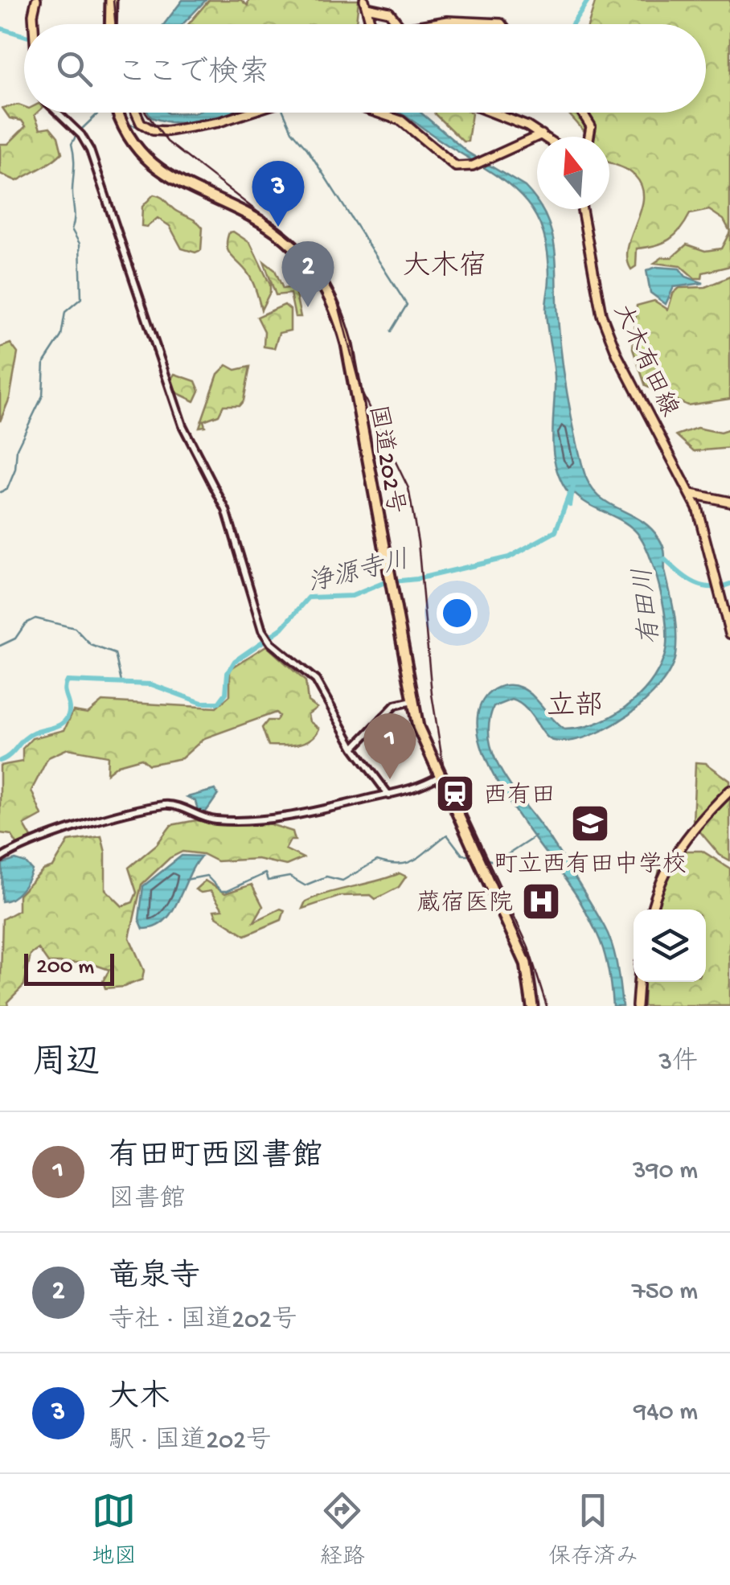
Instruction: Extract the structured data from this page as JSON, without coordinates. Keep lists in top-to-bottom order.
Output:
{
  "streets": {
    "highway": ["国道202号"],
    "main road": ["大木有田線"]
  },
  "districts": ["大木宿", "立部"],
  "water": ["浄源寺川", "有田川"],
  "places": {
    "station": ["西有田"],
    "school or university": ["町立西有田中学校"],
    "hospital": ["蔵宿医院"]
  },
  "scale_bar": "200 m",
  "north": "top",
  "page": {
    "search": "ここで検索",
    "pins": ["3", "2", "1"],
    "scale": "200 m",
    "heading": ["周辺", "3件"],
    "list": [
      {
        "mark": "1",
        "name": "有田町西図書館",
        "note": "図書館",
        "value": "390 m"
      },
      {
        "mark": "2",
        "name": "竜泉寺",
        "note": "寺社 · 国道202号",
        "value": "750 m"
      },
      {
        "mark": "3",
        "name": "大木",
        "note": "駅 · 国道202号",
        "value": "940 m"
      }
    ],
    "nav": ["地図", "経路", "保存済み"]
  }
}
